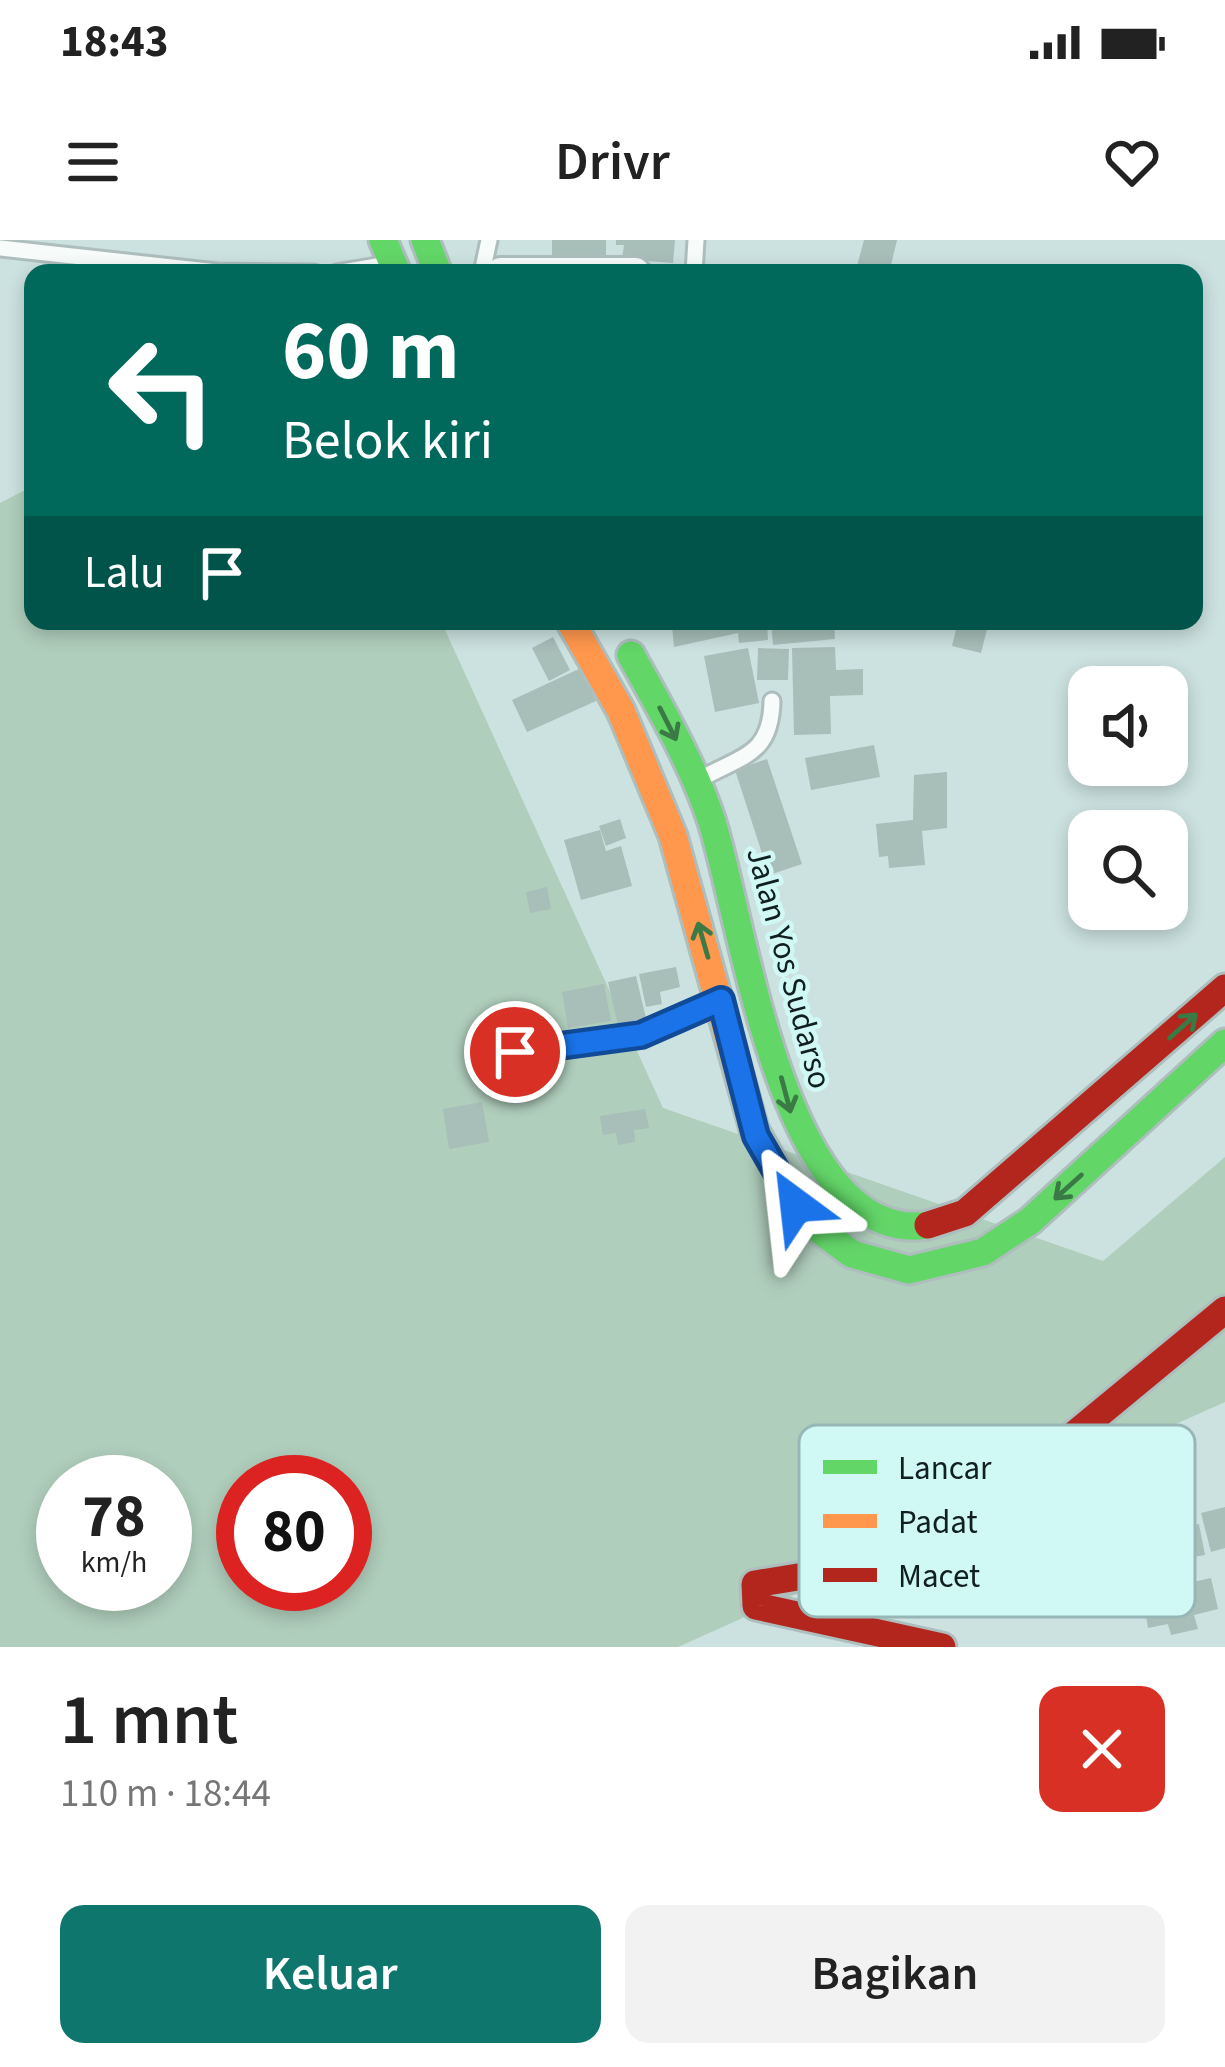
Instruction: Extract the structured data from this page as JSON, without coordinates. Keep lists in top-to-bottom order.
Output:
{
  "streets": {
    "main road": ["Jalan Yos Sudarso"]
  },
  "legend": ["Lancar", "Padat", "Macet"],
  "page": {
    "status": "18:43",
    "header": "Drivr",
    "turn": ["60 m", "Belok kiri"],
    "then": "Lalu",
    "speed": "78 km/h",
    "limit": "80",
    "heading": ["1 mnt", "110 m · 18:44"],
    "buttons": ["Keluar", "Bagikan"]
  }
}
